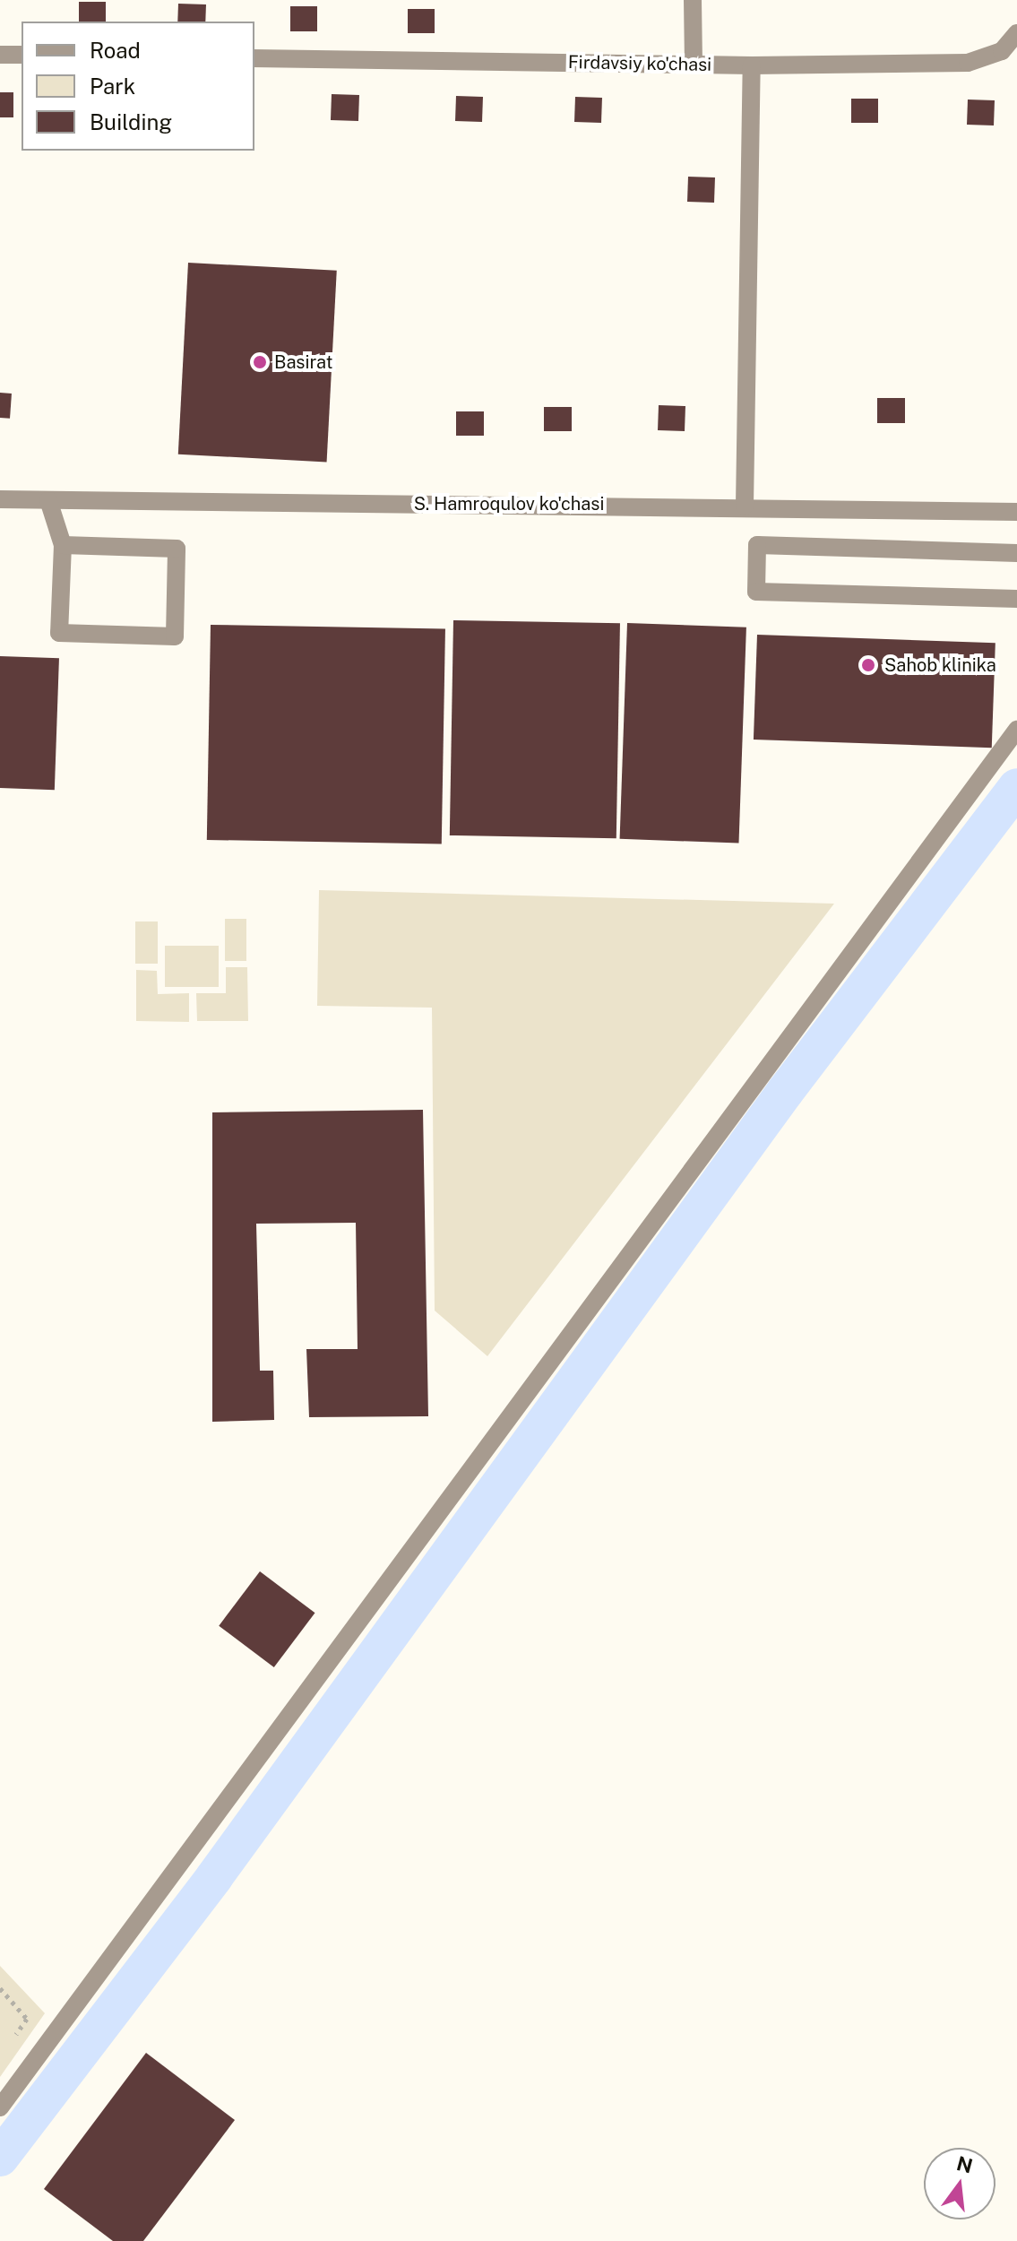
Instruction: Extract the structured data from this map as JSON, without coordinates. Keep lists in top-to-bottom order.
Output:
{
  "streets": {
    "street": ["Firdavsiy ko'chasi", "S. Hamroqulov ko'chasi"]
  },
  "places": ["Basirat", "Sahob klinika"],
  "legend": ["Road", "Park", "Building"],
  "north": "top"
}
